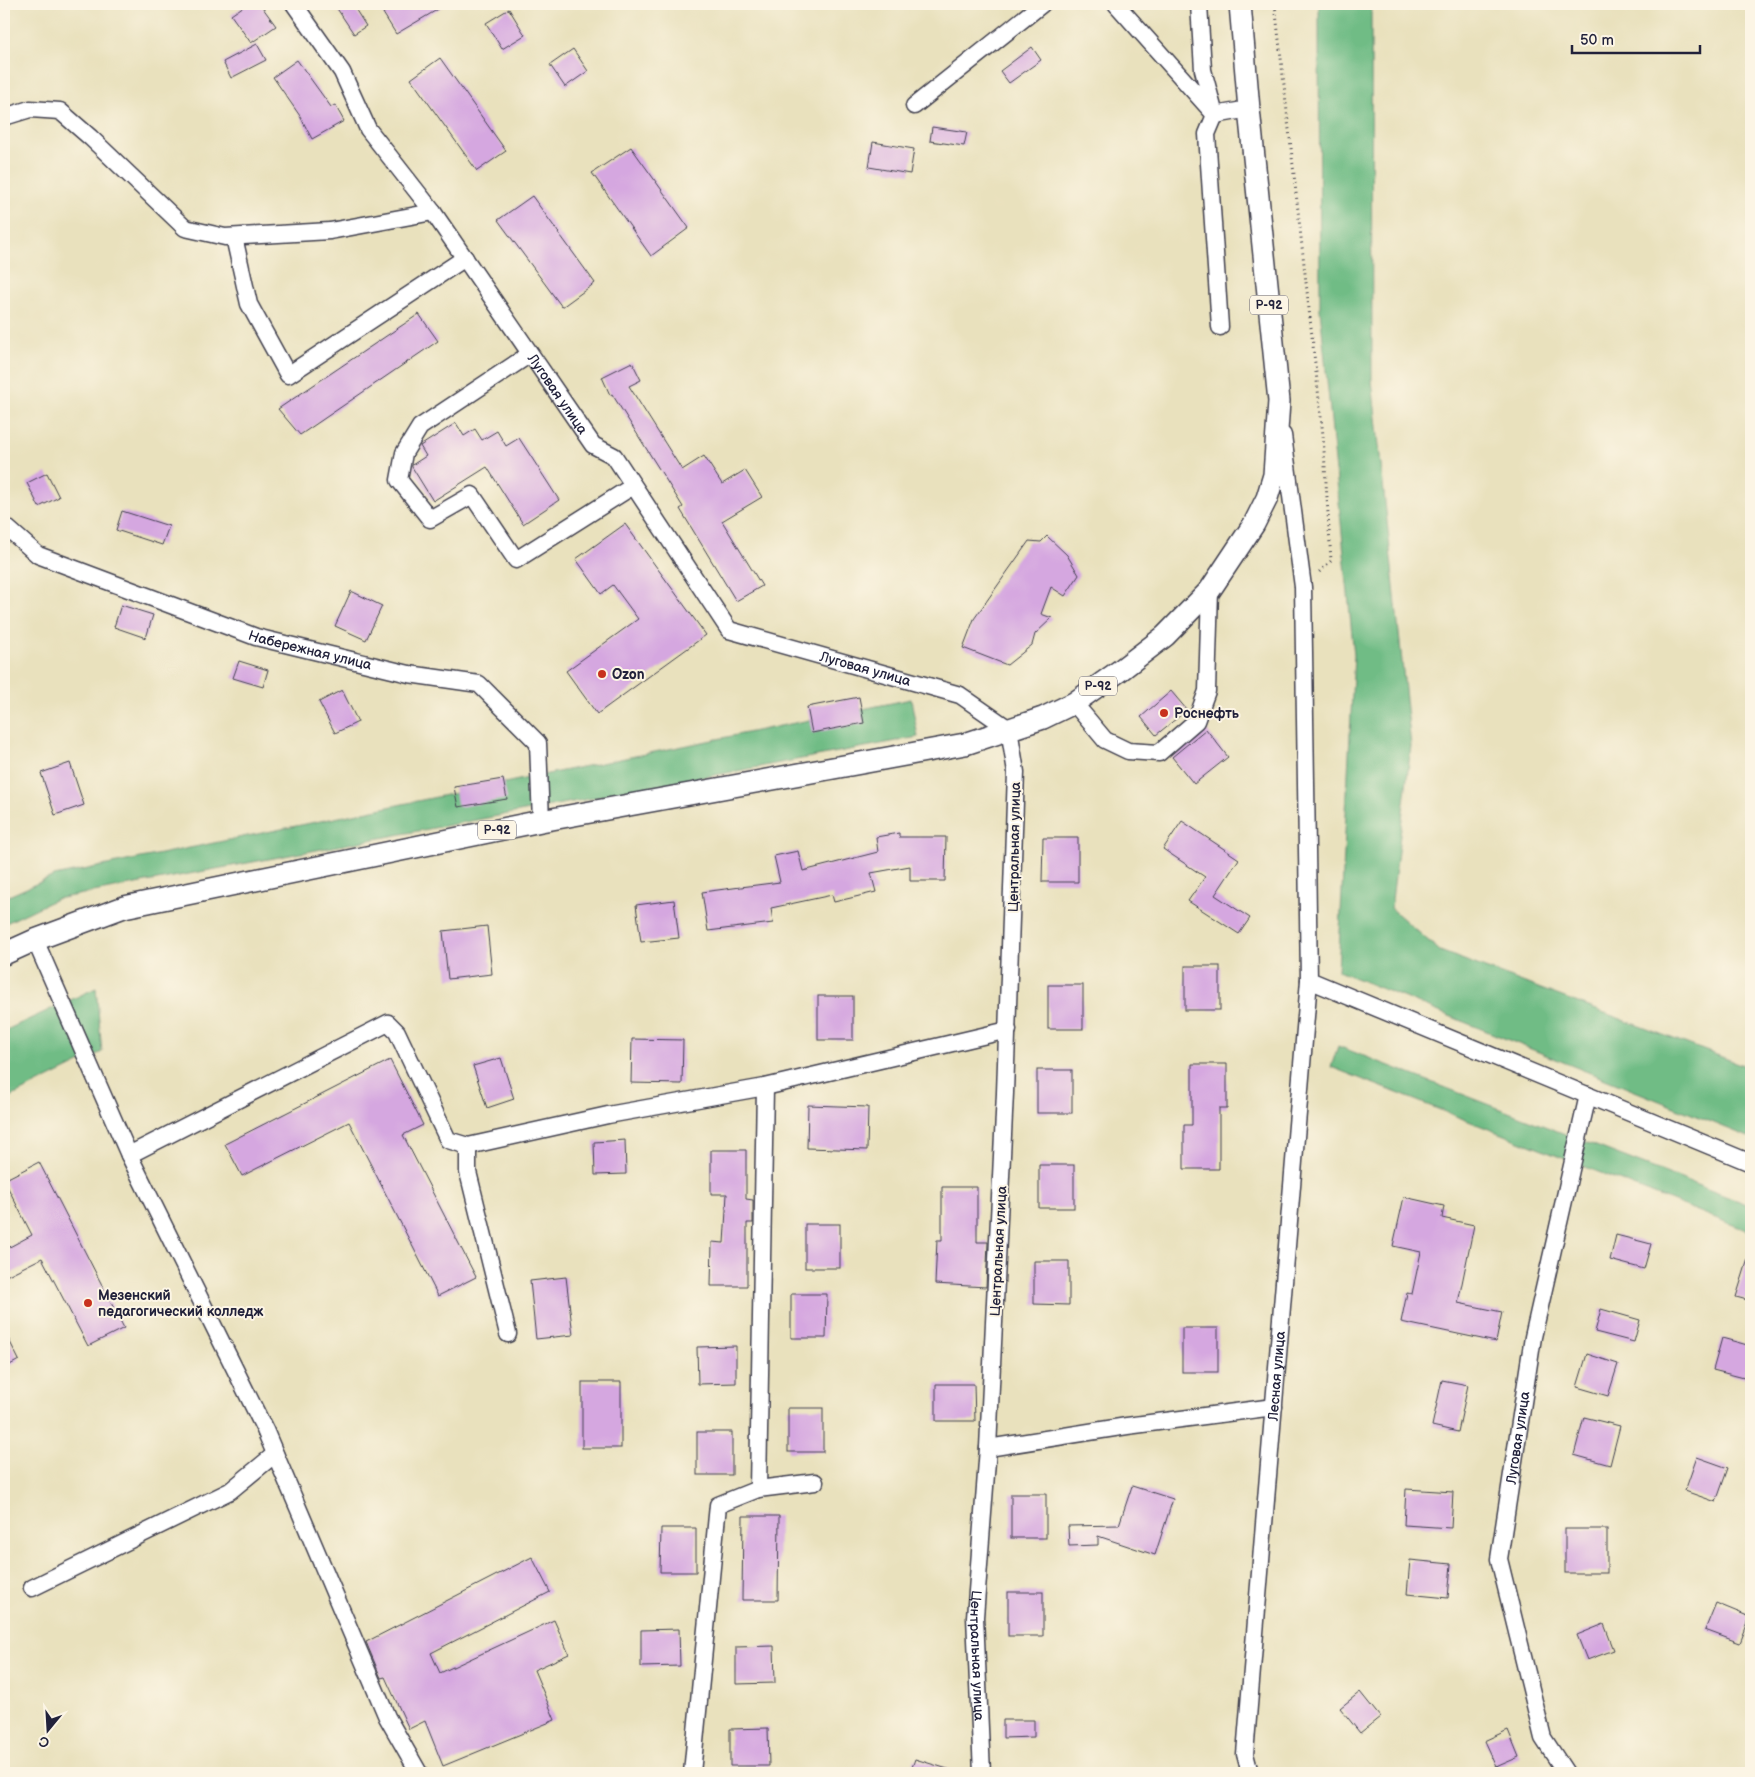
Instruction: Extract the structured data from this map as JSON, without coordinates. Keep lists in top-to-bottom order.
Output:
{
  "streets": {
    "main road": ["Р-92"],
    "street": [
      "Луговая улица",
      "Набережная улица",
      "Центральная улица",
      "Лесная улица"
    ]
  },
  "crossings": [
    ["Р-92", "Луговая улица"],
    ["Р-92", "Набережная улица"],
    ["Р-92", "Центральная улица"],
    ["Р-92", "Лесная улица"],
    ["Луговая улица", "Центральная улица"]
  ],
  "places": ["Ozon", "Роснефть", "Мезенский педагогический колледж"],
  "scale_bar": "50 m",
  "north": "bottom"
}
